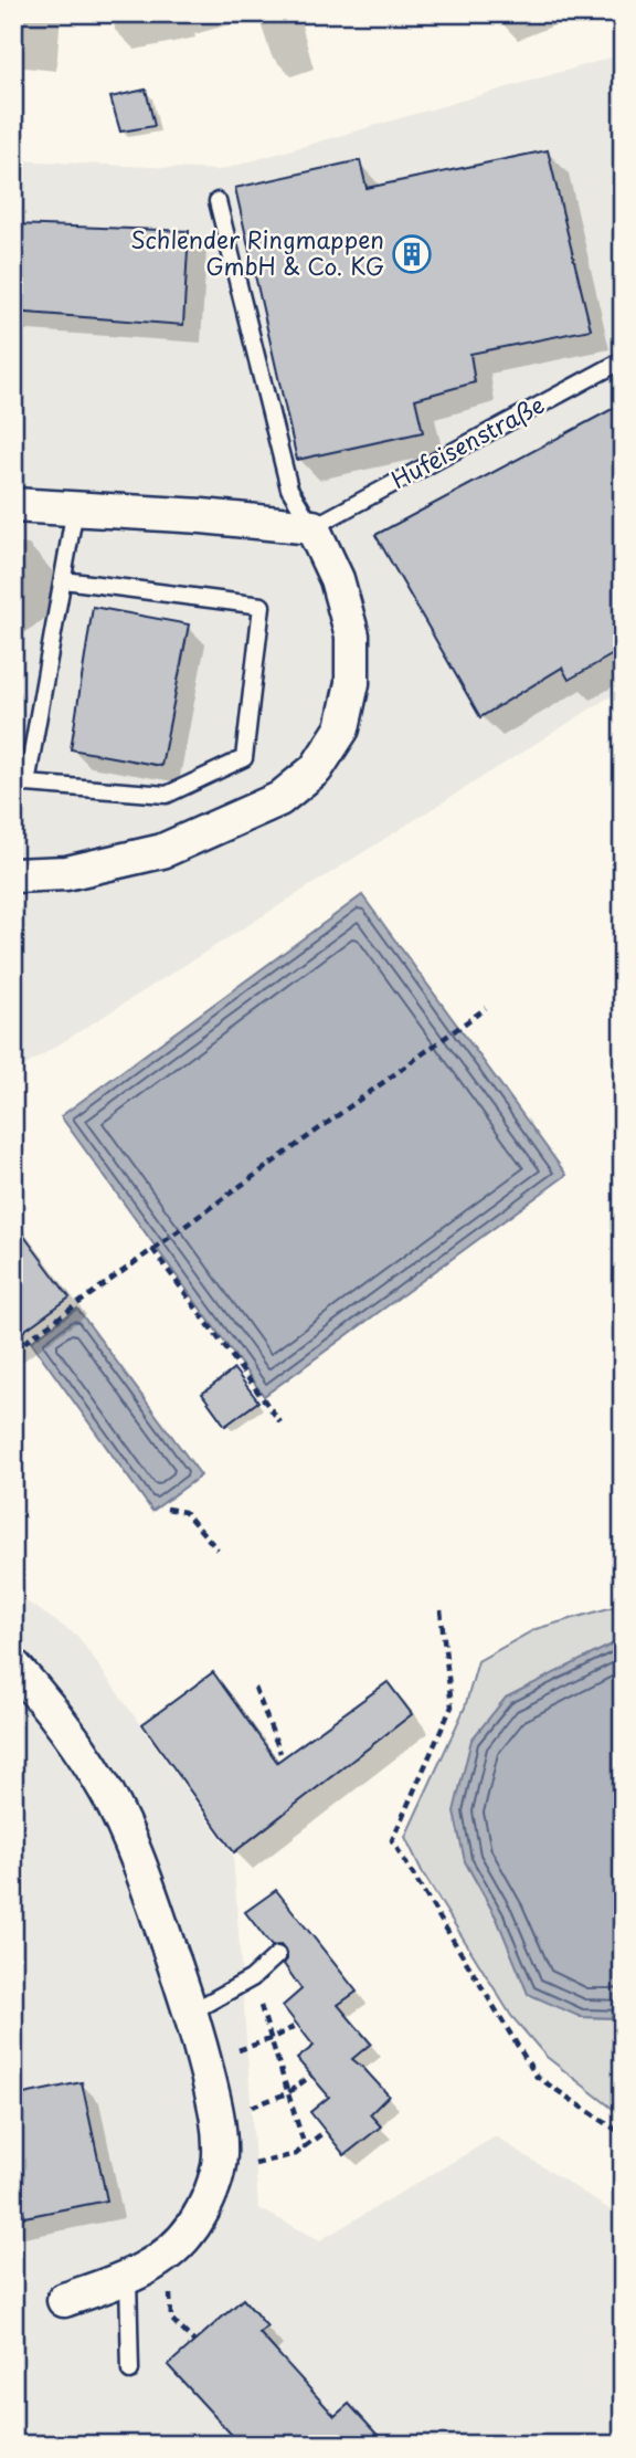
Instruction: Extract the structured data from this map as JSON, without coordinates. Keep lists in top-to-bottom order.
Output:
{
  "streets": {
    "lane": ["Hufeisenstraße"]
  },
  "places": {
    "building": ["Schlender Ringmappen GmbH & Co. KG"]
  }
}
